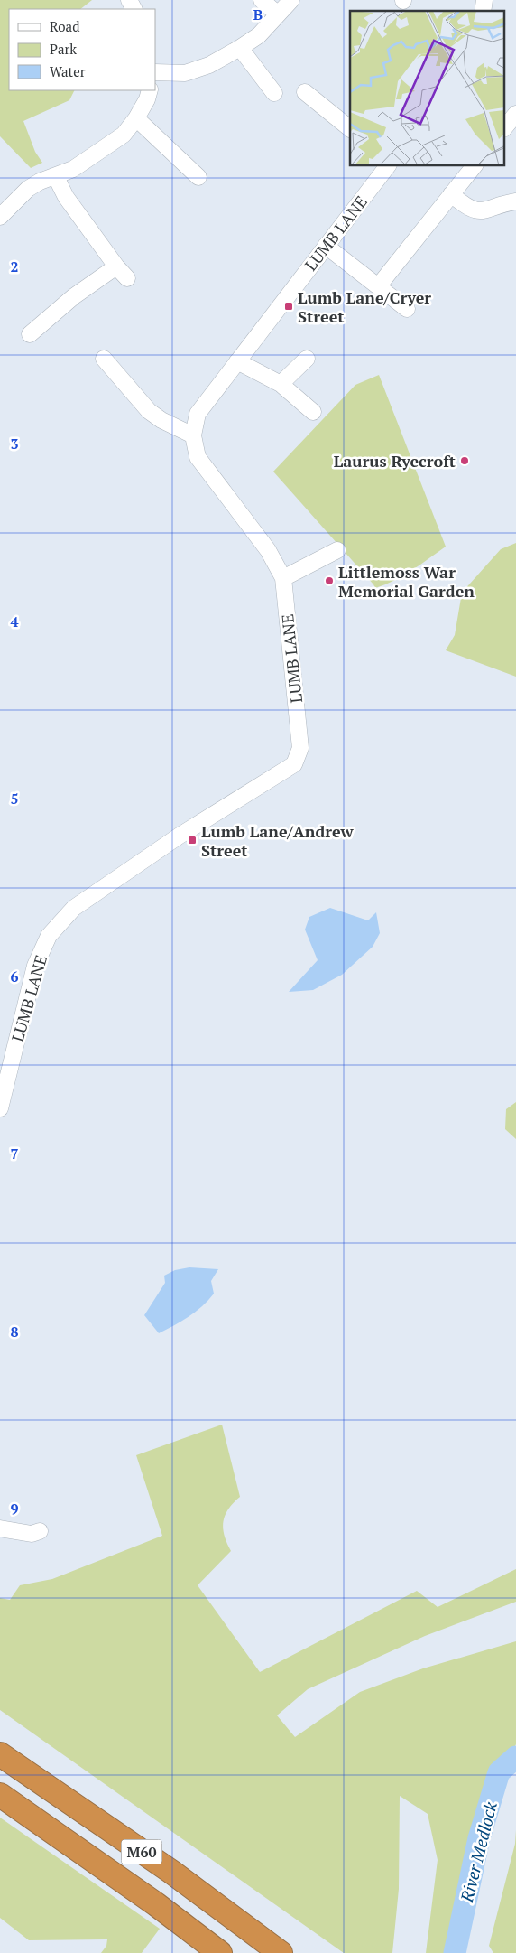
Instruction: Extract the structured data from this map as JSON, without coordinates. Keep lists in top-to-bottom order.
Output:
{
  "streets": {
    "highway": ["M60"],
    "street": ["LUMB LANE"]
  },
  "water": ["River Medlock"],
  "places": {
    "transit": ["Lumb Lane/Cryer Street", "Lumb Lane/Andrew Street"],
    "other": ["Laurus Ryecroft", "Littlemoss War Memorial Garden"]
  },
  "legend": ["Road", "Park", "Water"],
  "grid": {
    "columns": ["B"],
    "rows": [
      "2",
      "3",
      "4",
      "5",
      "6",
      "7",
      "8",
      "9"
    ]
  }
}
